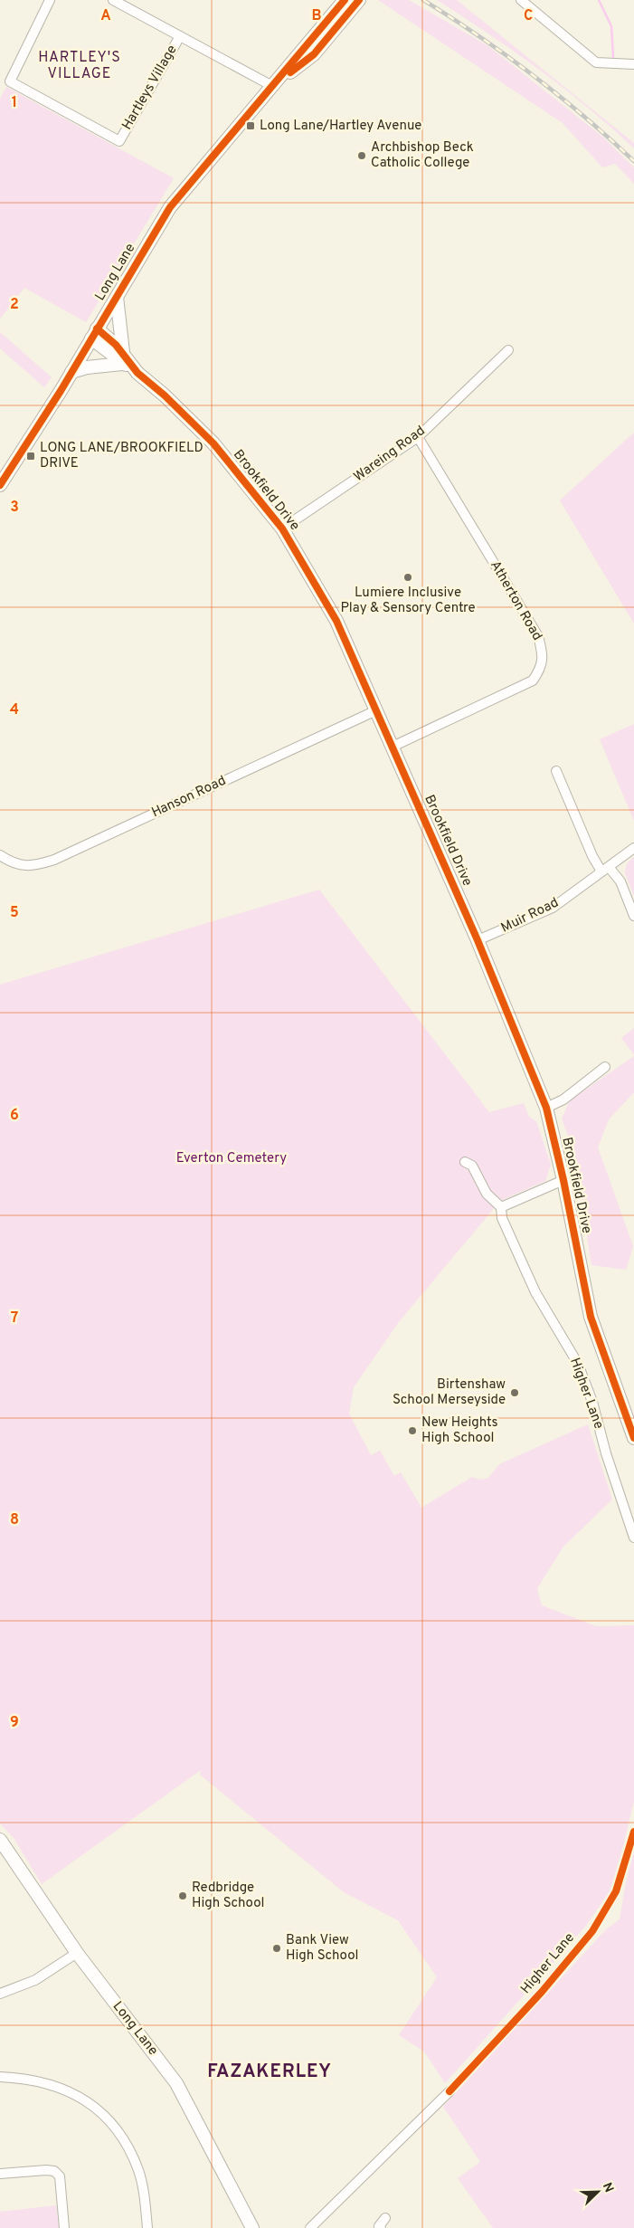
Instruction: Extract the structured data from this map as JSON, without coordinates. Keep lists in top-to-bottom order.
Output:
{
  "streets": {
    "street": [
      "Hartleys Village",
      "Long Lane",
      "Wareing Road",
      "Brookfield Drive",
      "Atherton Road",
      "Hanson Road",
      "Muir Road",
      "Higher Lane"
    ]
  },
  "crossings": [
    ["Long Lane", "Brookfield Drive"],
    ["Wareing Road", "Brookfield Drive"],
    ["Wareing Road", "Atherton Road"],
    ["Brookfield Drive", "Atherton Road"],
    ["Brookfield Drive", "Hanson Road"],
    ["Brookfield Drive", "Muir Road"]
  ],
  "districts": ["HARTLEY'S VILLAGE", "FAZAKERLEY"],
  "parks": ["Everton Cemetery"],
  "places": {
    "transit": ["Long Lane/Hartley Avenue", "LONG LANE/BROOKFIELD DRIVE"],
    "other": [
      "Archbishop Beck Catholic College",
      "Lumiere Inclusive Play & Sensory Centre",
      "Birtenshaw School Merseyside",
      "New Heights High School",
      "Redbridge High School",
      "Bank View High School"
    ]
  },
  "north": "top right",
  "grid": {
    "columns": ["A", "B", "C"],
    "rows": [
      "1",
      "2",
      "3",
      "4",
      "5",
      "6",
      "7",
      "8",
      "9"
    ]
  }
}
